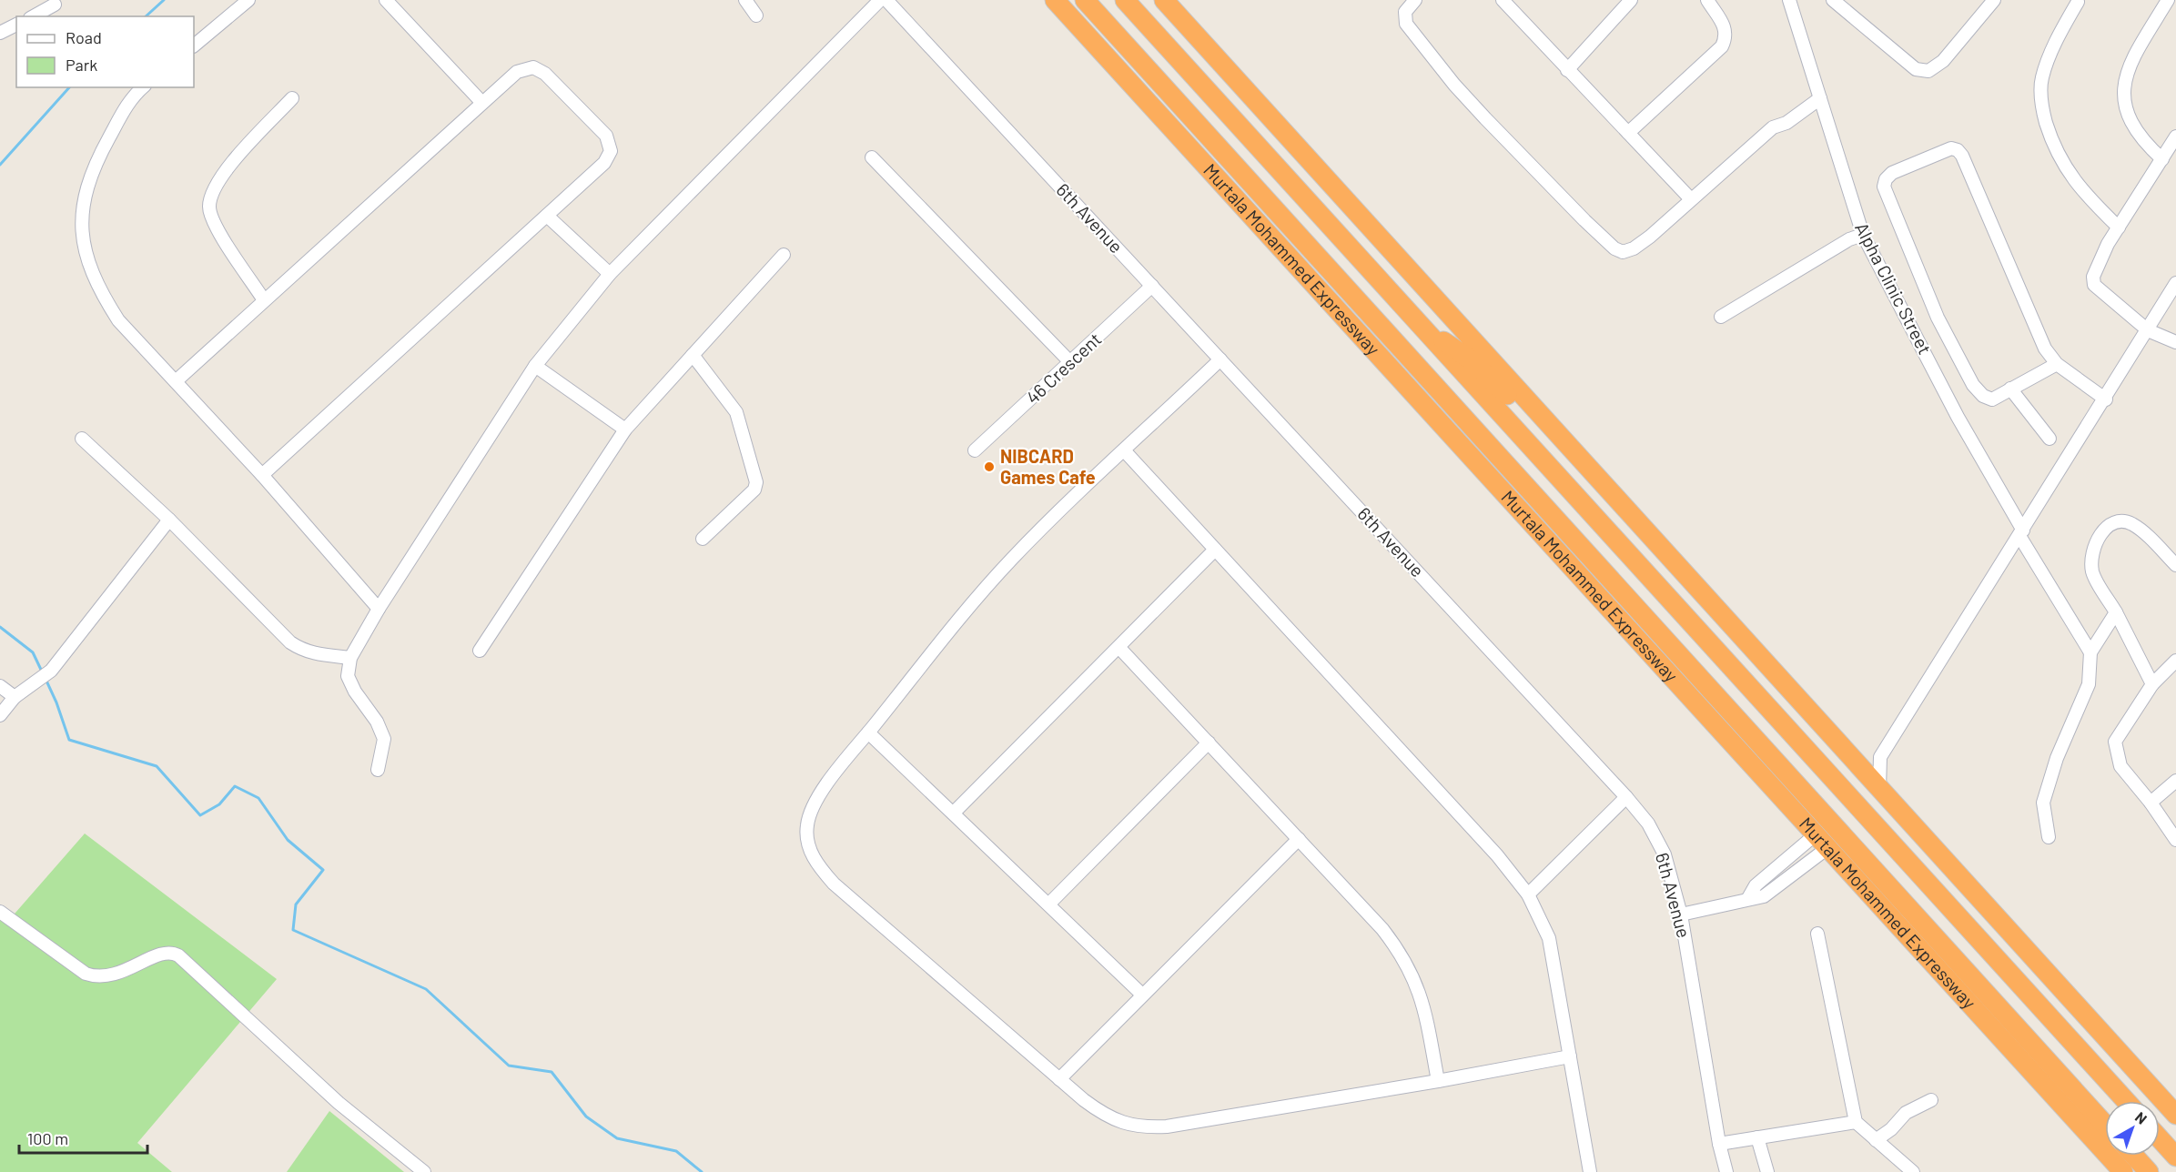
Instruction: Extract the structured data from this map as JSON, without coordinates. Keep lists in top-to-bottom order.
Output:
{
  "streets": {
    "highway": ["Murtala Mohammed Expressway"],
    "street": ["6th Avenue", "Alpha Clinic Street", "46 Crescent"]
  },
  "crossings": [
    ["6th Avenue", "46 Crescent"]
  ],
  "places": ["NIBCARD Games Cafe"],
  "legend": ["Road", "Park"],
  "scale_bar": "100 m",
  "north": "top right"
}
